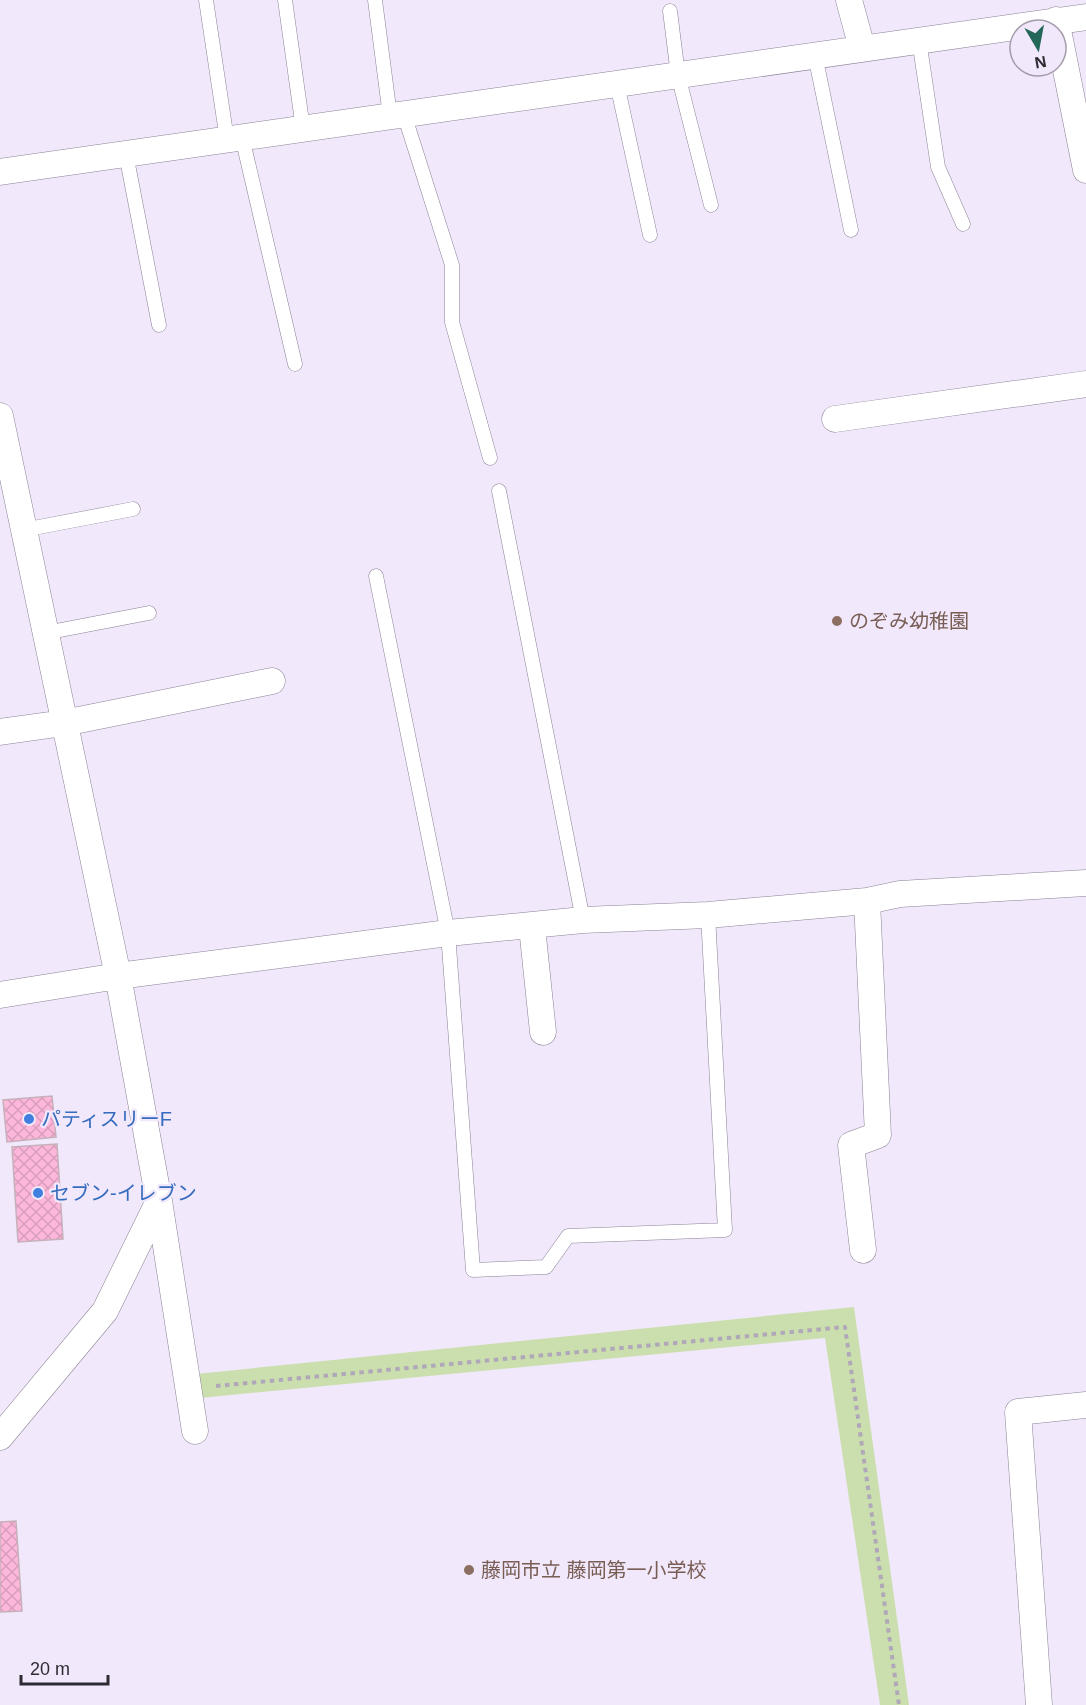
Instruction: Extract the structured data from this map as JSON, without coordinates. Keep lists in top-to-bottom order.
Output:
{
  "places": [
    "のぞみ幼稚園",
    "パティスリーF",
    "セブン-イレブン",
    "藤岡市立 藤岡第一小学校"
  ],
  "scale_bar": "20 m",
  "north": "bottom"
}
